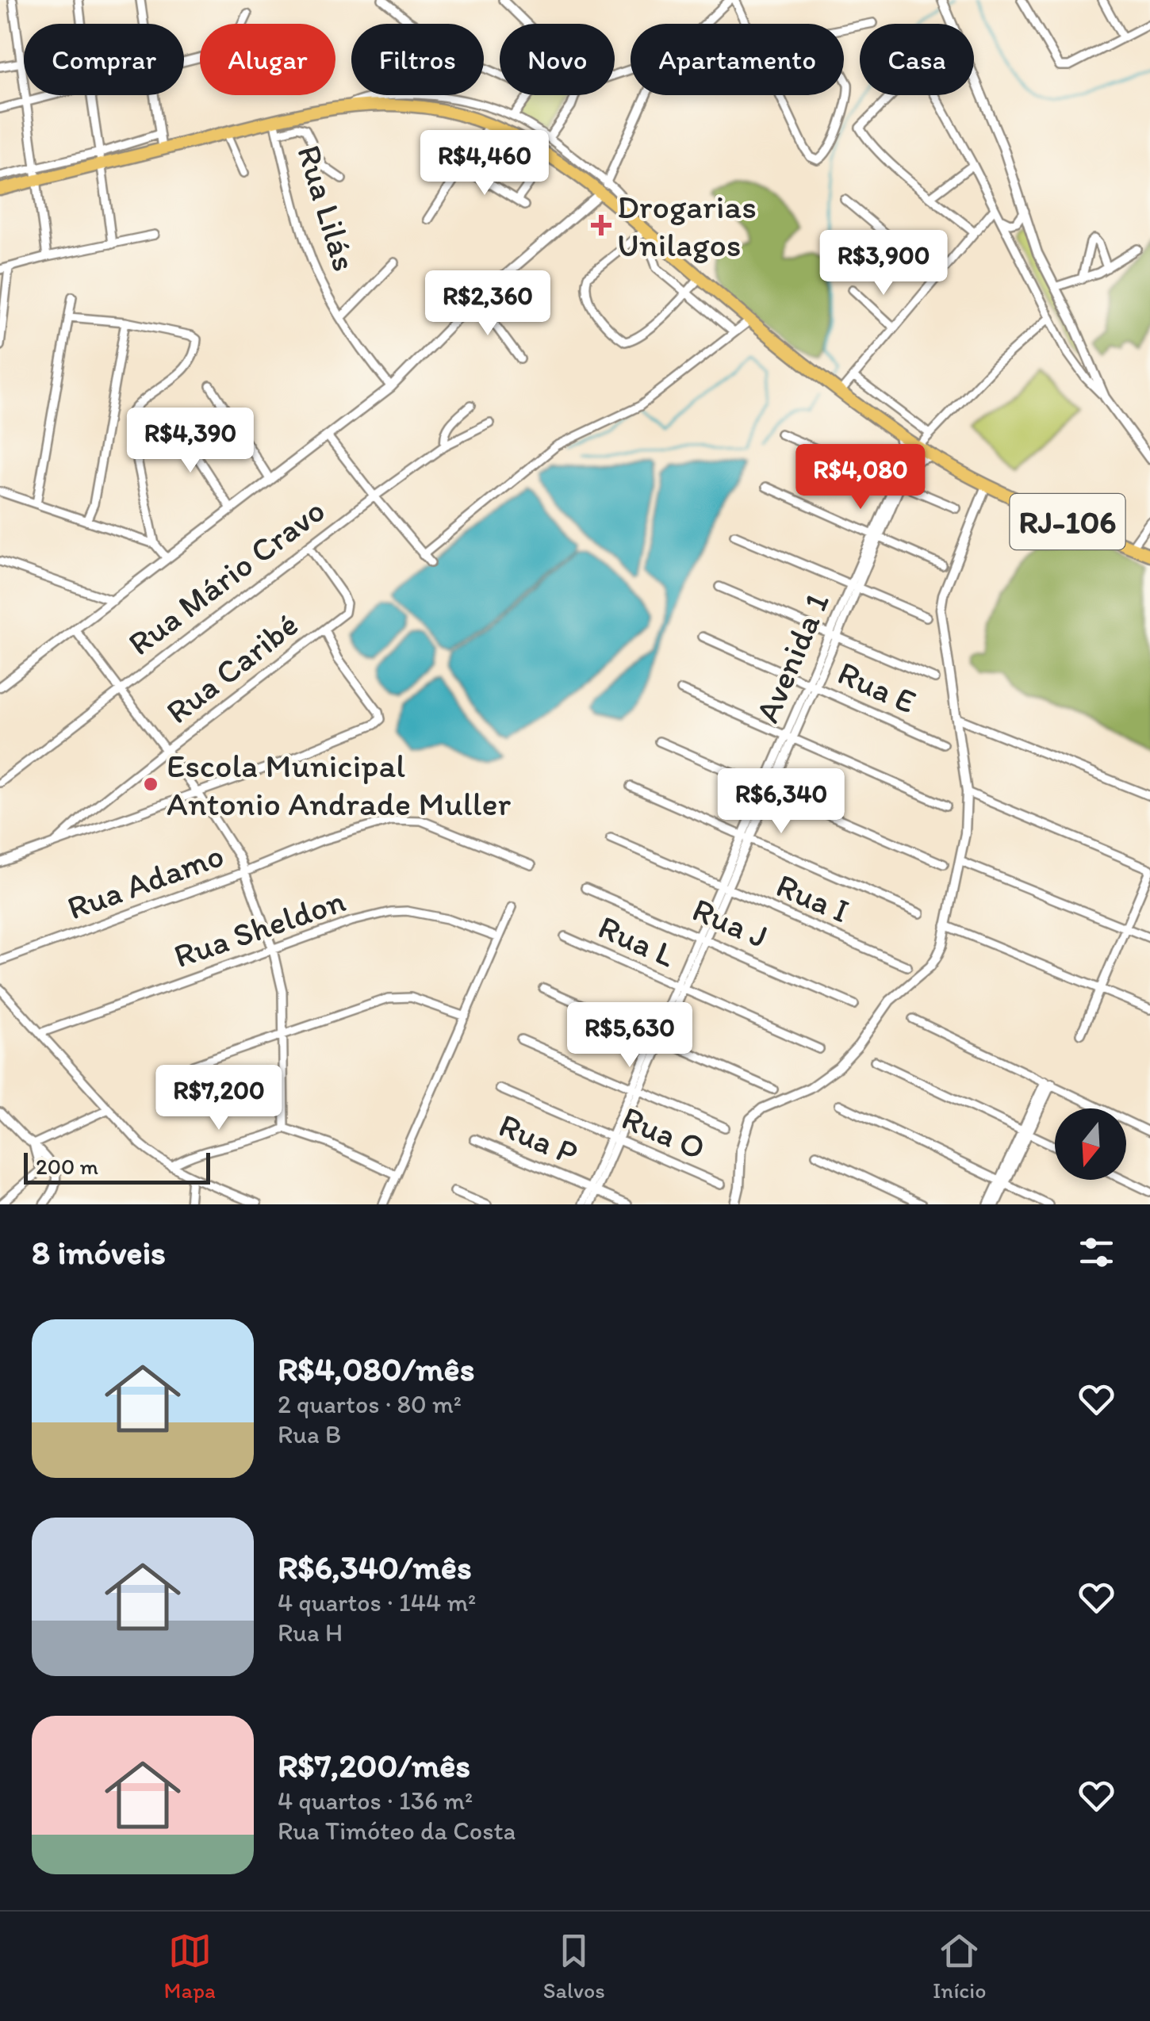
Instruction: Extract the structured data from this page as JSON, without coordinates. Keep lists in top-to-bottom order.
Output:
{
  "streets": {
    "highway": ["RJ-106"],
    "street": [
      "Rua Lilás",
      "Rua Mário Cravo",
      "Avenida 1",
      "Rua Caribé",
      "Rua E",
      "Rua Adamo",
      "Rua I",
      "Rua J",
      "Rua Sheldon",
      "Rua L",
      "Rua O",
      "Rua P"
    ]
  },
  "crossings": [
    ["Rua Lilás", "RJ-106"],
    ["RJ-106", "Avenida 1"],
    ["Rua Mário Cravo", "Rua Caribé"],
    ["Avenida 1", "Rua E"],
    ["Avenida 1", "Rua I"],
    ["Avenida 1", "Rua J"],
    ["Avenida 1", "Rua L"],
    ["Avenida 1", "Rua O"],
    ["Avenida 1", "Rua P"]
  ],
  "places": {
    "health": ["Drogarias Unilagos"],
    "other": ["Escola Municipal Antonio Andrade Muller"]
  },
  "scale_bar": "200 m",
  "north": "bottom",
  "page": {
    "chip": [
      "Comprar",
      "Alugar",
      "Filtros",
      "Novo",
      "Apartamento",
      "Casa"
    ],
    "price": [
      "R$4,460",
      "R$3,900",
      "R$2,360",
      "R$4,390",
      "R$4,080",
      "R$6,340",
      "R$5,630",
      "R$7,200"
    ],
    "scale": "200 m",
    "heading": "8 imóveis",
    "list": [
      {
        "name": "R$4,080/mês",
        "note": "2 quartos · 80 m² · Rua B"
      },
      {
        "name": "R$6,340/mês",
        "note": "4 quartos · 144 m² · Rua H"
      },
      {
        "name": "R$7,200/mês",
        "note": "4 quartos · 136 m² · Rua Timóteo da Costa"
      }
    ],
    "tabs": ["Mapa", "Salvos", "Início"]
  }
}
